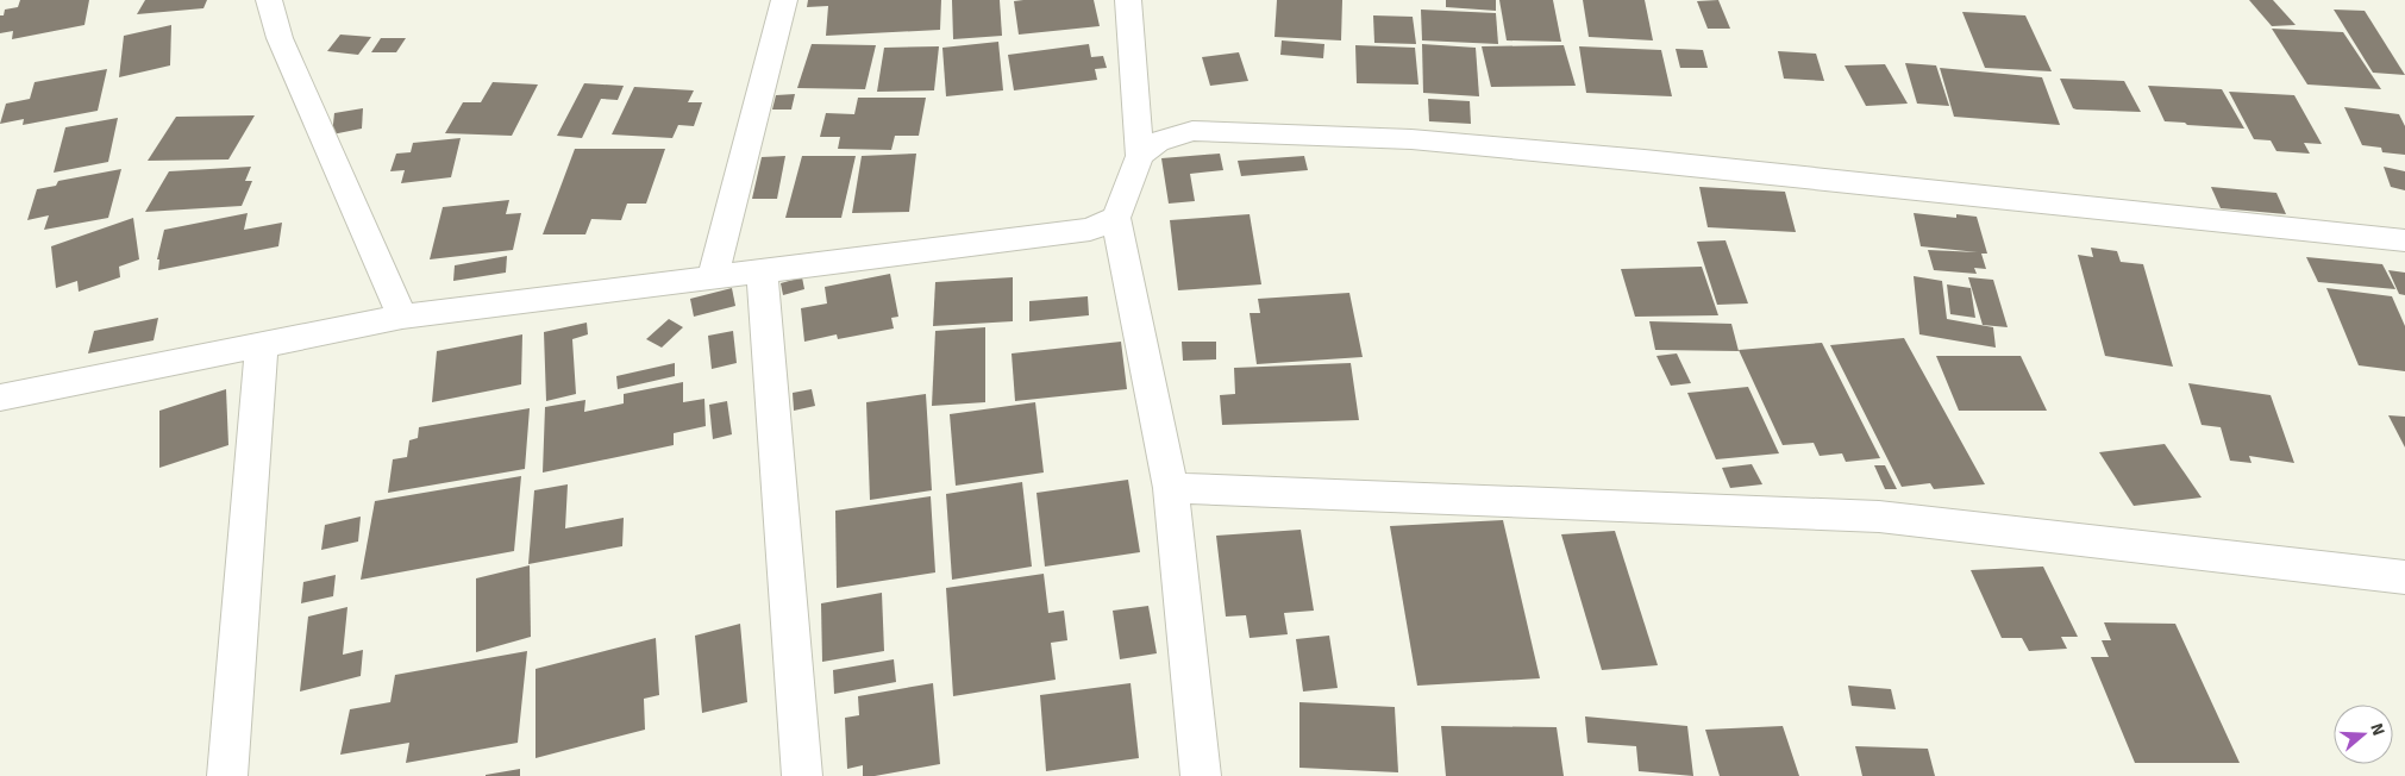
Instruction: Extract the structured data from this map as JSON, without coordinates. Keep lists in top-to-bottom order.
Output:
{
  "north": "right"
}
